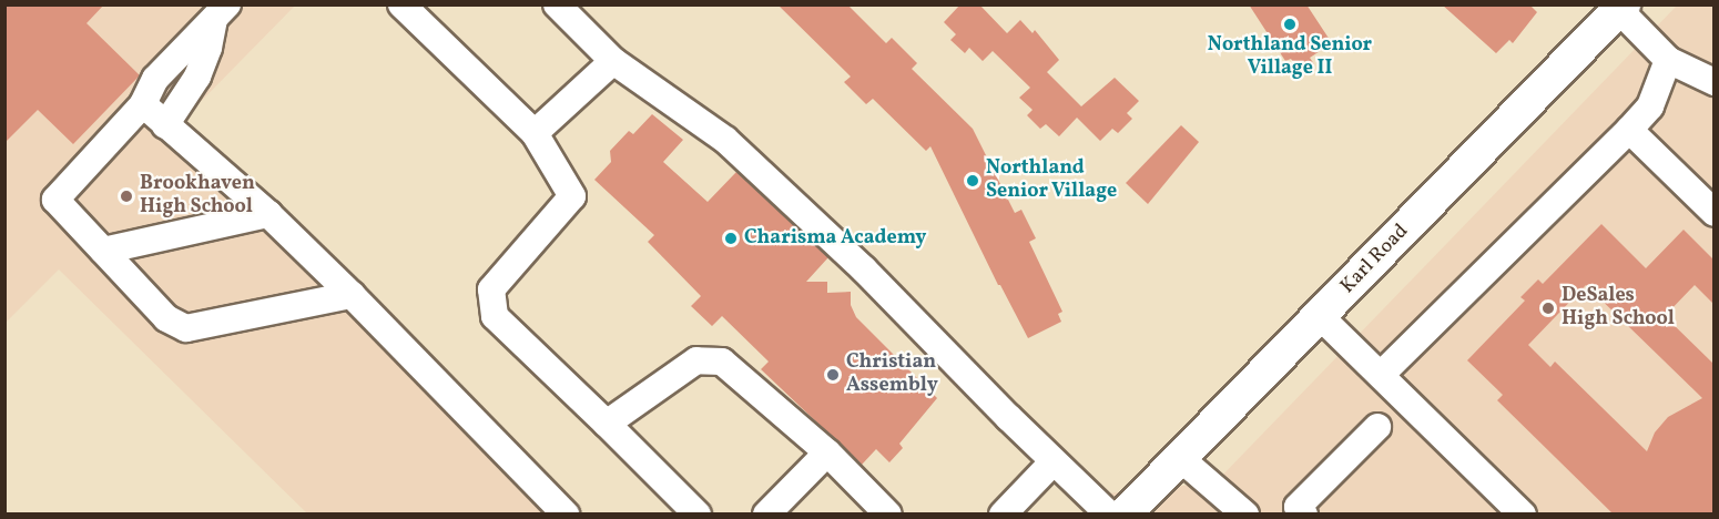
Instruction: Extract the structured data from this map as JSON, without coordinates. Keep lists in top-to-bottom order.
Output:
{
  "streets": {
    "main road": ["Karl Road"]
  },
  "places": [
    "Northland Senior Village II",
    "Northland Senior Village",
    "Brookhaven High School",
    "Charisma Academy",
    "DeSales High School",
    "Christian Assembly"
  ]
}
